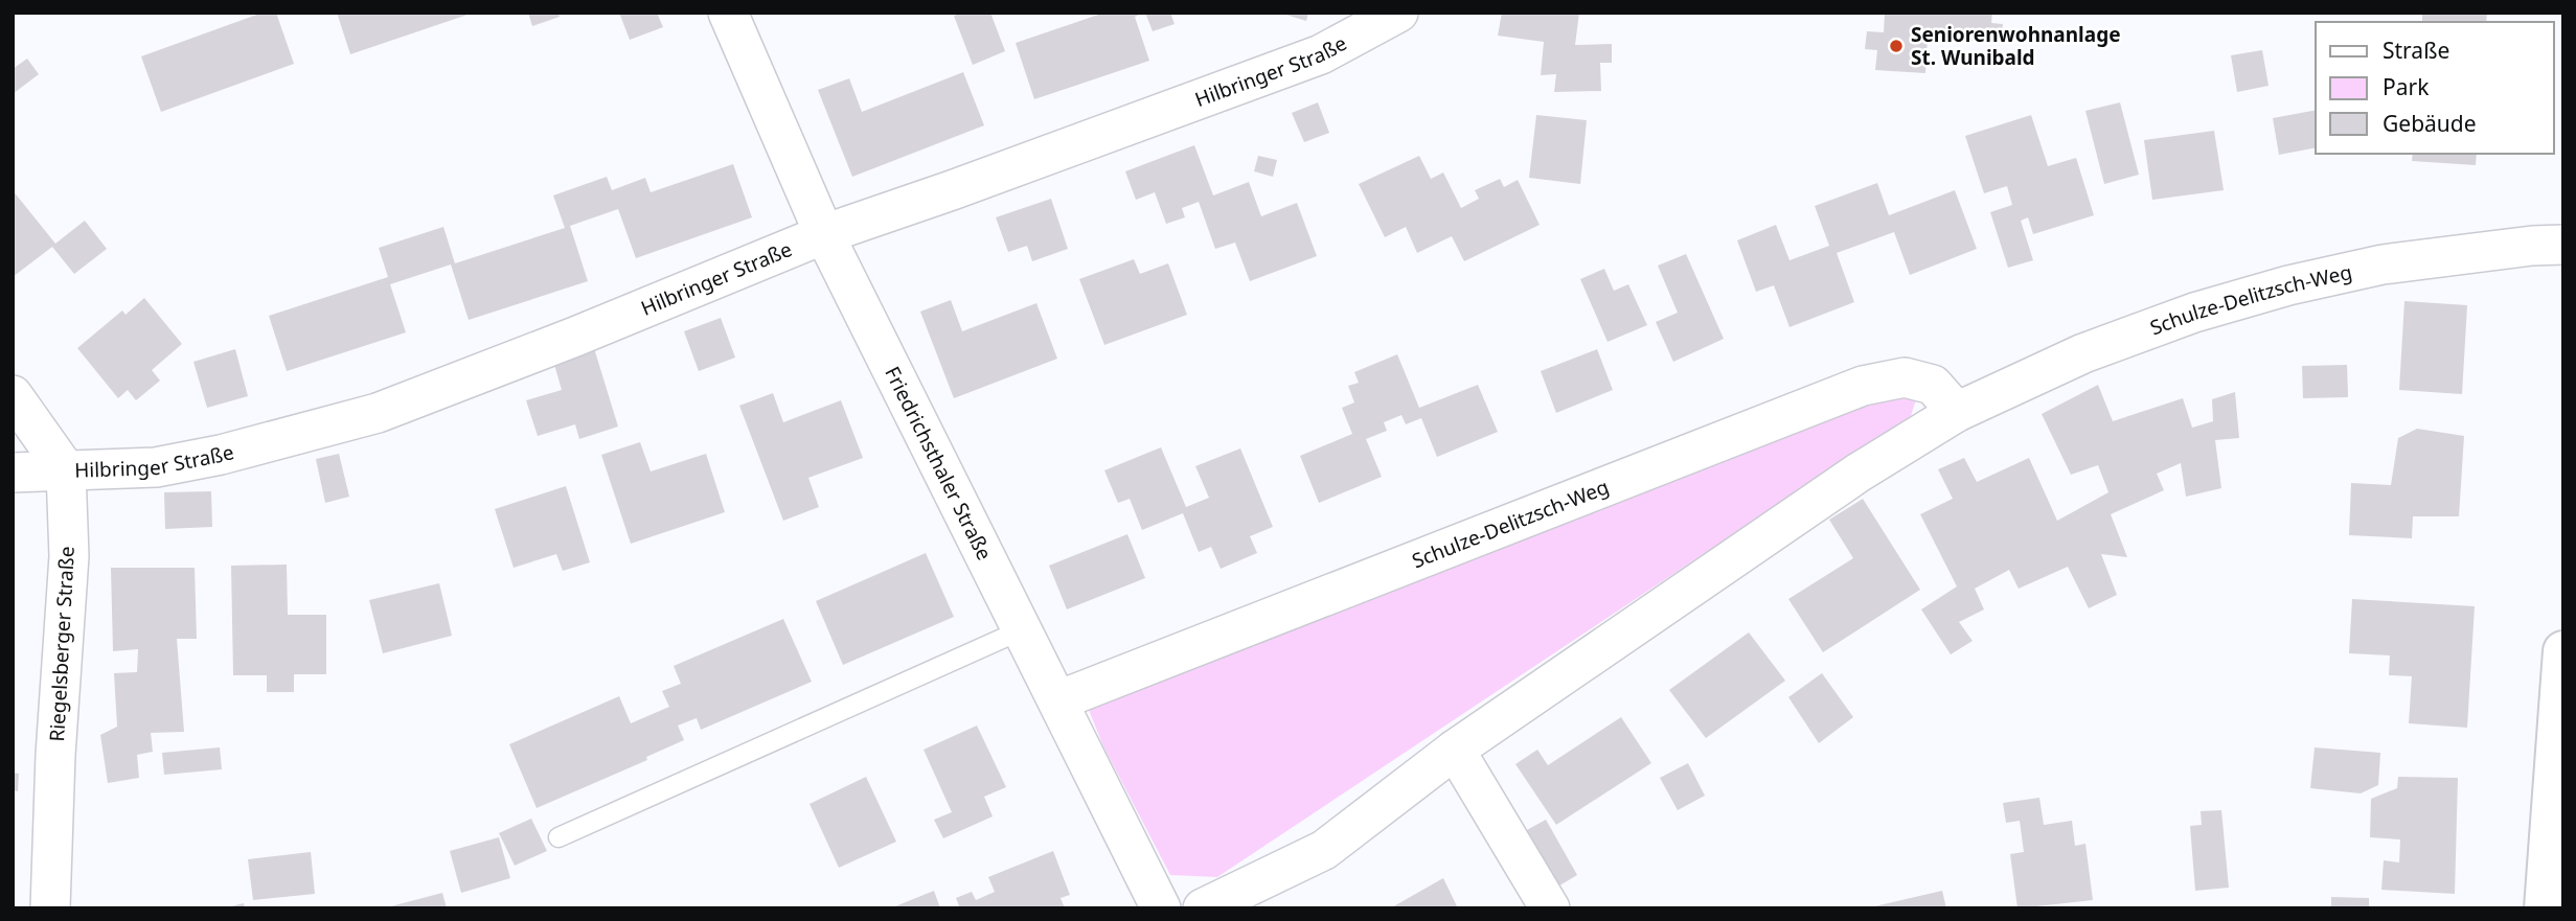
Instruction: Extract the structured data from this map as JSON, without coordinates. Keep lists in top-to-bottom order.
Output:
{
  "streets": {
    "street": [
      "Hilbringer Straße",
      "Schulze-Delitzsch-Weg",
      "Friedrichsthaler Straße",
      "Riegelsberger Straße"
    ]
  },
  "crossings": [
    ["Hilbringer Straße", "Friedrichsthaler Straße"],
    ["Hilbringer Straße", "Riegelsberger Straße"],
    ["Schulze-Delitzsch-Weg", "Friedrichsthaler Straße"]
  ],
  "places": ["Seniorenwohnanlage St. Wunibald"],
  "legend": ["Straße", "Park", "Gebäude"]
}
